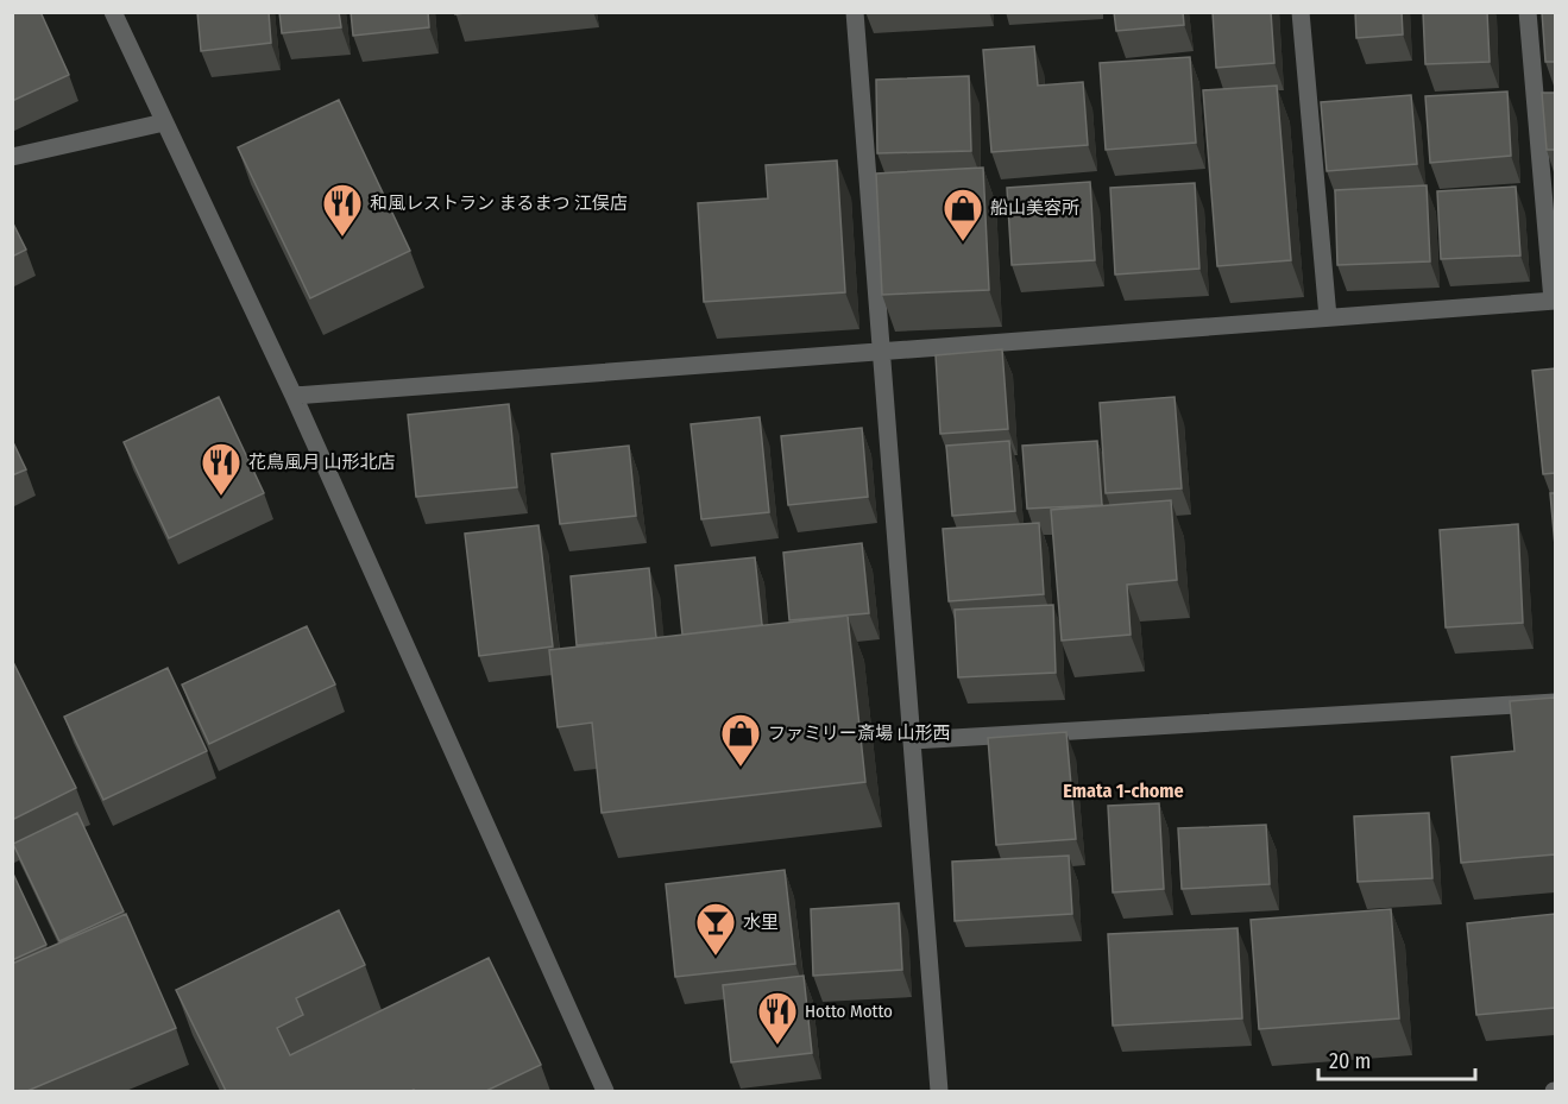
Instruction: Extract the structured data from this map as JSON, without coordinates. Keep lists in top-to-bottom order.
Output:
{
  "districts": ["Emata 1-chome"],
  "places": {
    "restaurant": ["和風レストラン まるまつ 江俣店", "花鳥風月 山形北店", "Hotto Motto"],
    "shop": ["船山美容所", "ファミリー斎場 山形西"],
    "bar": ["水里"]
  },
  "scale_bar": "20 m"
}
